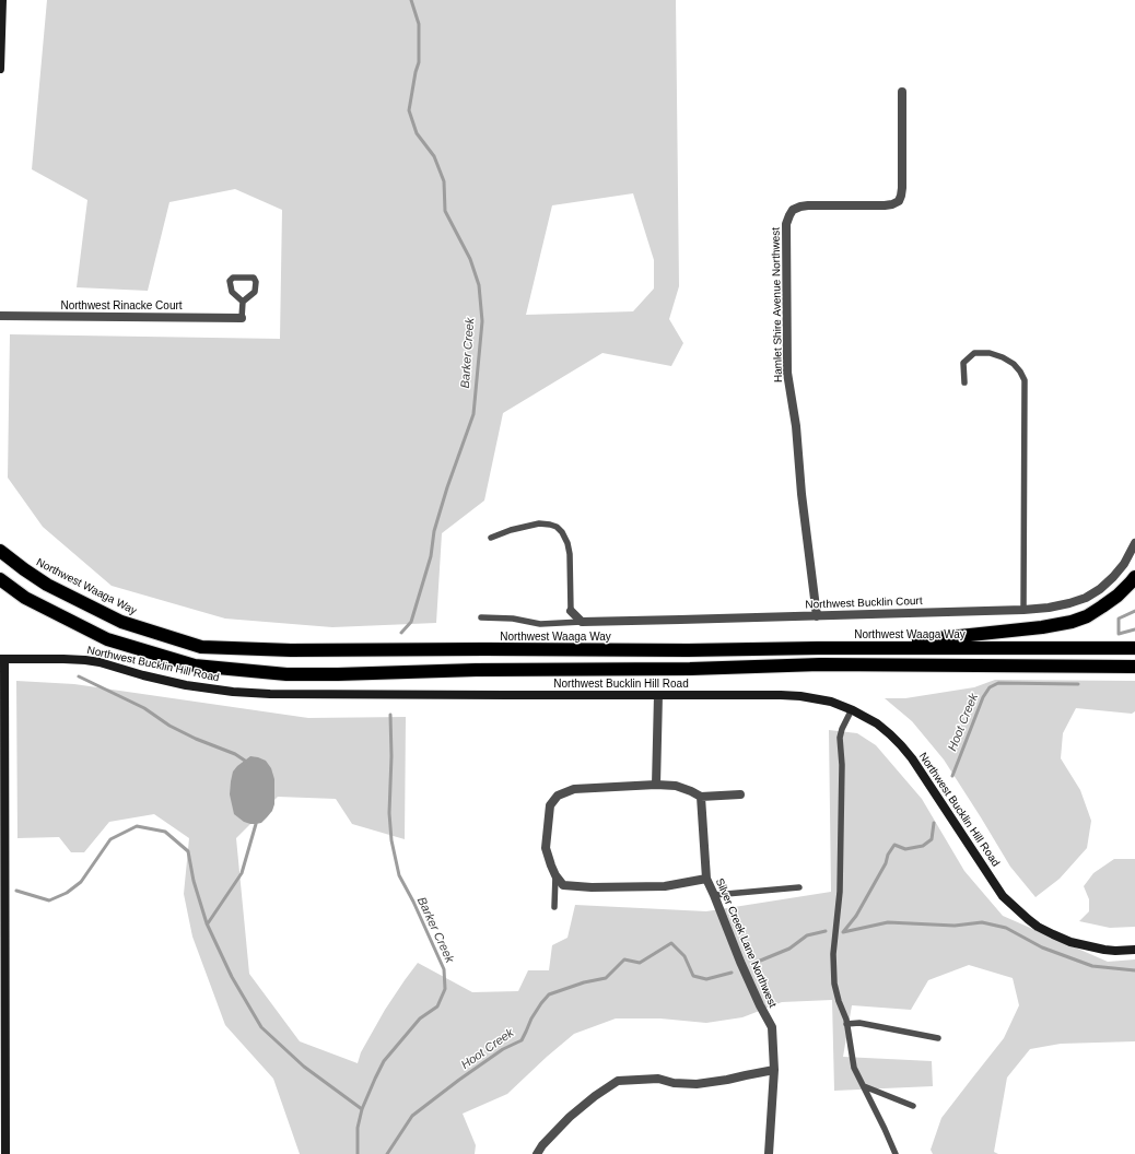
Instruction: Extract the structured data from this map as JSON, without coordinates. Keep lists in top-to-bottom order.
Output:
{
  "streets": {
    "highway": ["Northwest Waaga Way"],
    "main road": ["Northwest Bucklin Hill Road"],
    "street": [
      "Hamlet Shire Avenue Northwest",
      "Northwest Rinacke Court",
      "Northwest Bucklin Court",
      "Silver Creek Lane Northwest"
    ]
  },
  "crossings": [
    ["Hamlet Shire Avenue Northwest", "Northwest Bucklin Court"]
  ],
  "water": ["Barker Creek", "Hoot Creek"]
}
